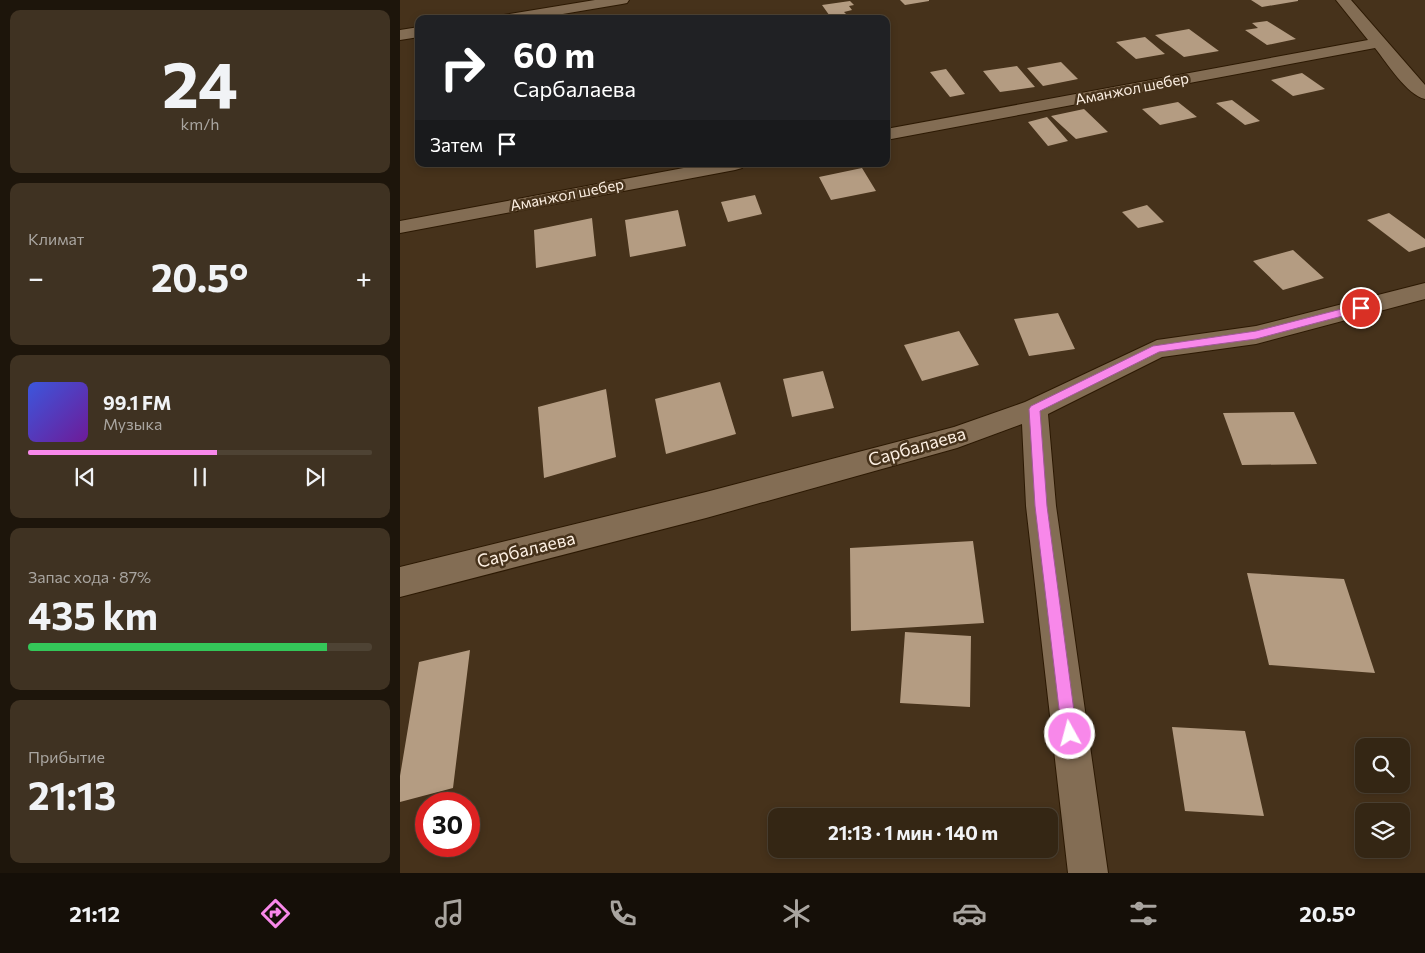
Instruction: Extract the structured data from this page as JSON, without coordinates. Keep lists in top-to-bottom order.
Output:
{
  "streets": {
    "street": ["Аманжол шебер", "Сарбалаева"]
  },
  "page": {
    "tile": [
      ["24", "km/h"],
      "Климат",
      ["Запас хода · 87%", "435 km"],
      ["Прибытие", "21:13"]
    ],
    "turn": ["60 m", "Сарбалаева"],
    "then": "Затем",
    "heat": ["−", "20.5°", "+"],
    "song": ["99.1 FM", "Музыка"],
    "limit": "30",
    "trip": "21:13 · 1 мин · 140 m",
    "tabs": ["21:12", "20.5°"]
  }
}
